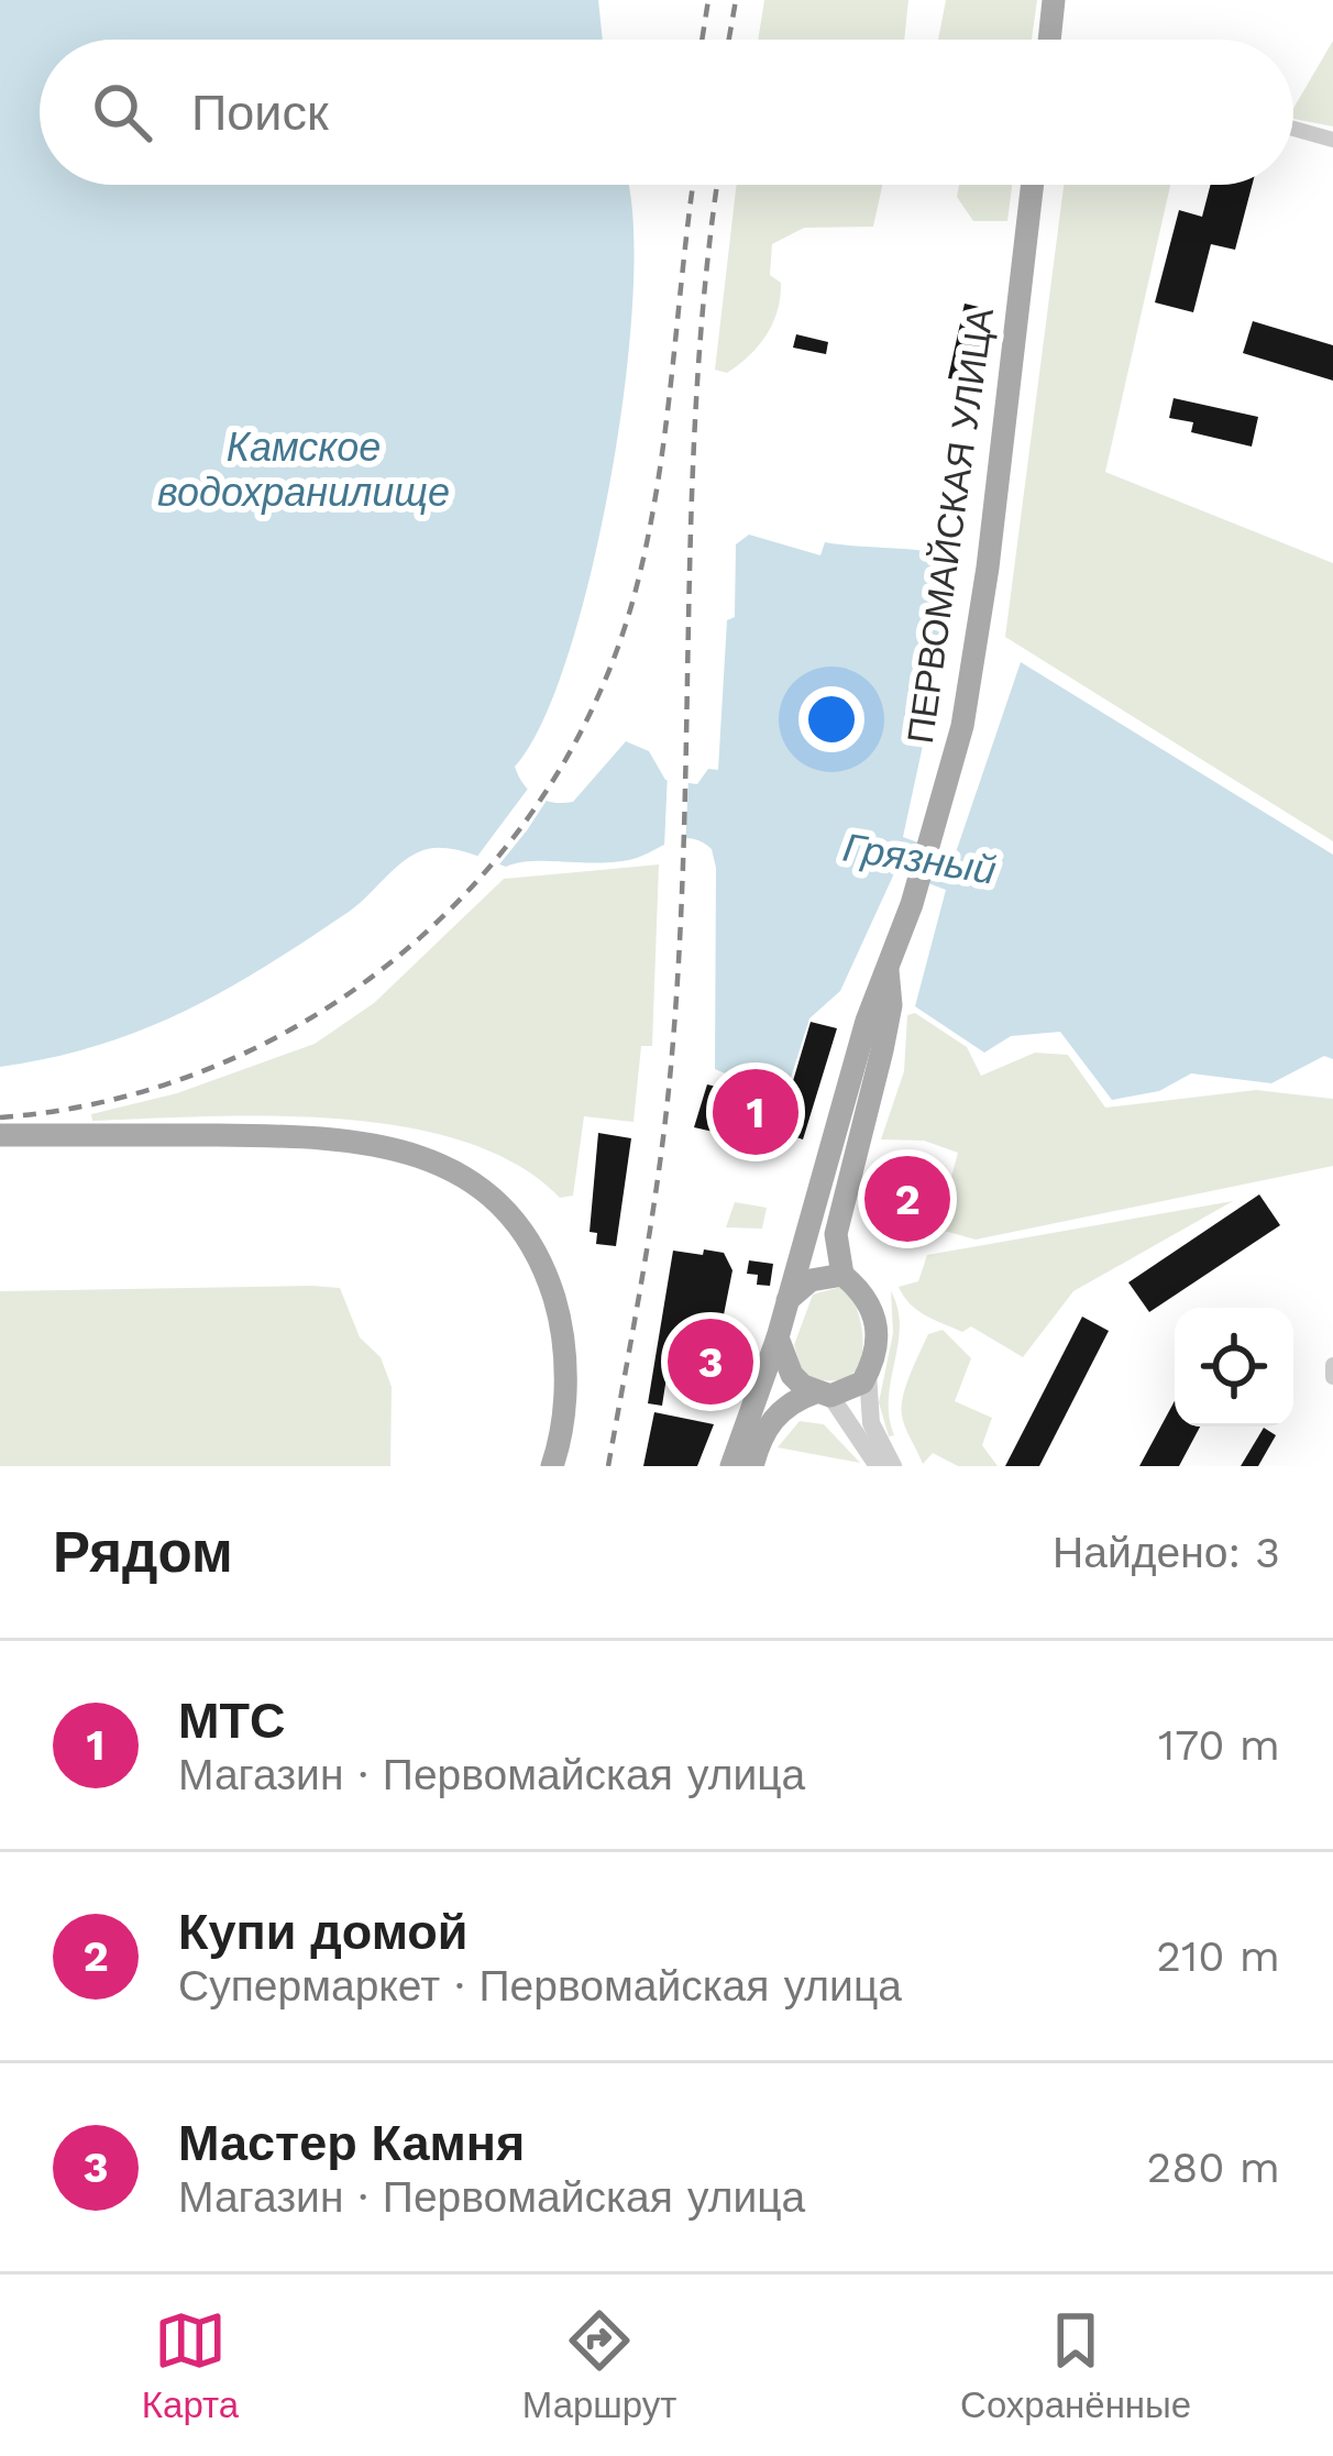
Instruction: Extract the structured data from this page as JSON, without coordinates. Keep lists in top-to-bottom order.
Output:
{
  "streets": {
    "main road": ["ПЕРВОМАЙСКАЯ УЛИЦА"]
  },
  "water": ["Камское водохранилище", "Грязный"],
  "page": {
    "search": "Поиск",
    "pins": ["1", "2", "3"],
    "heading": ["Рядом", "Найдено: 3"],
    "list": [
      {
        "mark": "1",
        "name": "МТС",
        "note": "Магазин · Первомайская улица",
        "value": "170 m"
      },
      {
        "mark": "2",
        "name": "Купи домой",
        "note": "Супермаркет · Первомайская улица",
        "value": "210 m"
      },
      {
        "mark": "3",
        "name": "Мастер Камня",
        "note": "Магазин · Первомайская улица",
        "value": "280 m"
      }
    ],
    "nav": ["Карта", "Маршрут", "Сохранённые"]
  }
}
